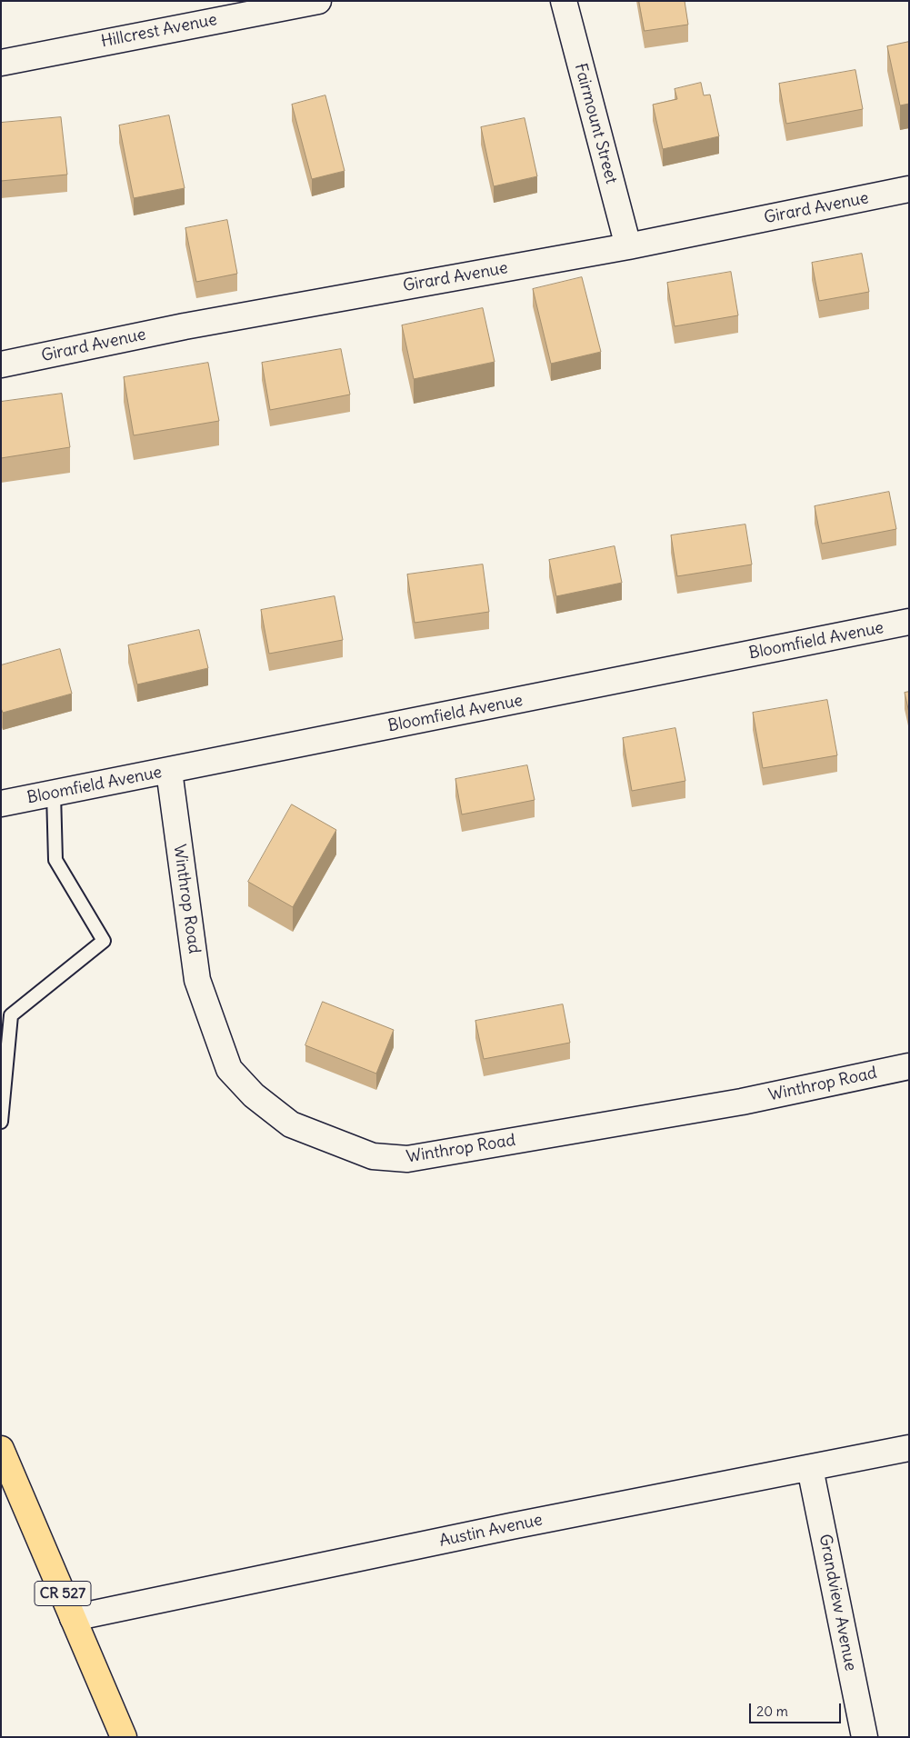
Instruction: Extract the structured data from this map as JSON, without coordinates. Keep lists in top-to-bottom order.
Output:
{
  "streets": {
    "main road": ["CR 527"],
    "street": [
      "Hillcrest Avenue",
      "Fairmount Street",
      "Girard Avenue",
      "Bloomfield Avenue",
      "Winthrop Road",
      "Austin Avenue",
      "Grandview Avenue"
    ]
  },
  "crossings": [
    ["Fairmount Street", "Girard Avenue"],
    ["Bloomfield Avenue", "Winthrop Road"],
    ["Austin Avenue", "CR 527"],
    ["Austin Avenue", "Grandview Avenue"]
  ],
  "scale_bar": "20 m"
}
